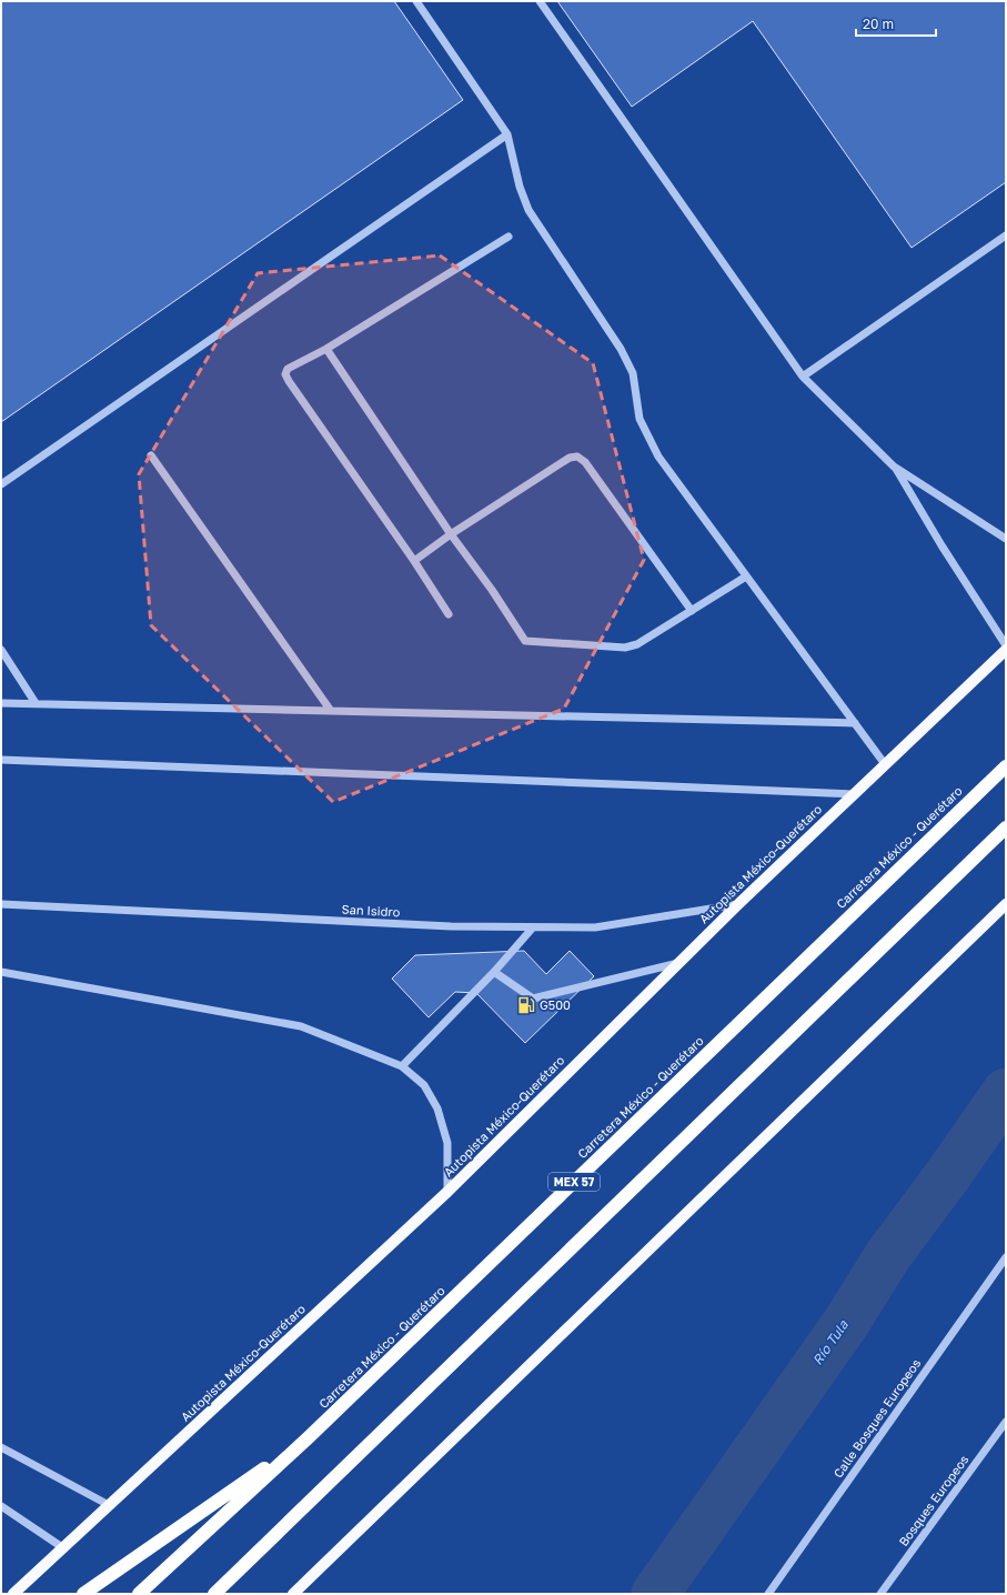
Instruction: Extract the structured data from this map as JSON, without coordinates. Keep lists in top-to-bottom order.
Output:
{
  "streets": {
    "highway": ["Carretera México - Querétaro", "MEX 57"],
    "main road": ["Autopista México-Querétaro"],
    "street": ["San Isidro", "Calle Bosques Europeos", "Bosques Europeos"]
  },
  "crossings": [
    ["Autopista México-Querétaro", "San Isidro"]
  ],
  "water": ["Río Tula"],
  "places": {
    "fuel station": ["G500"]
  },
  "scale_bar": "20 m"
}
